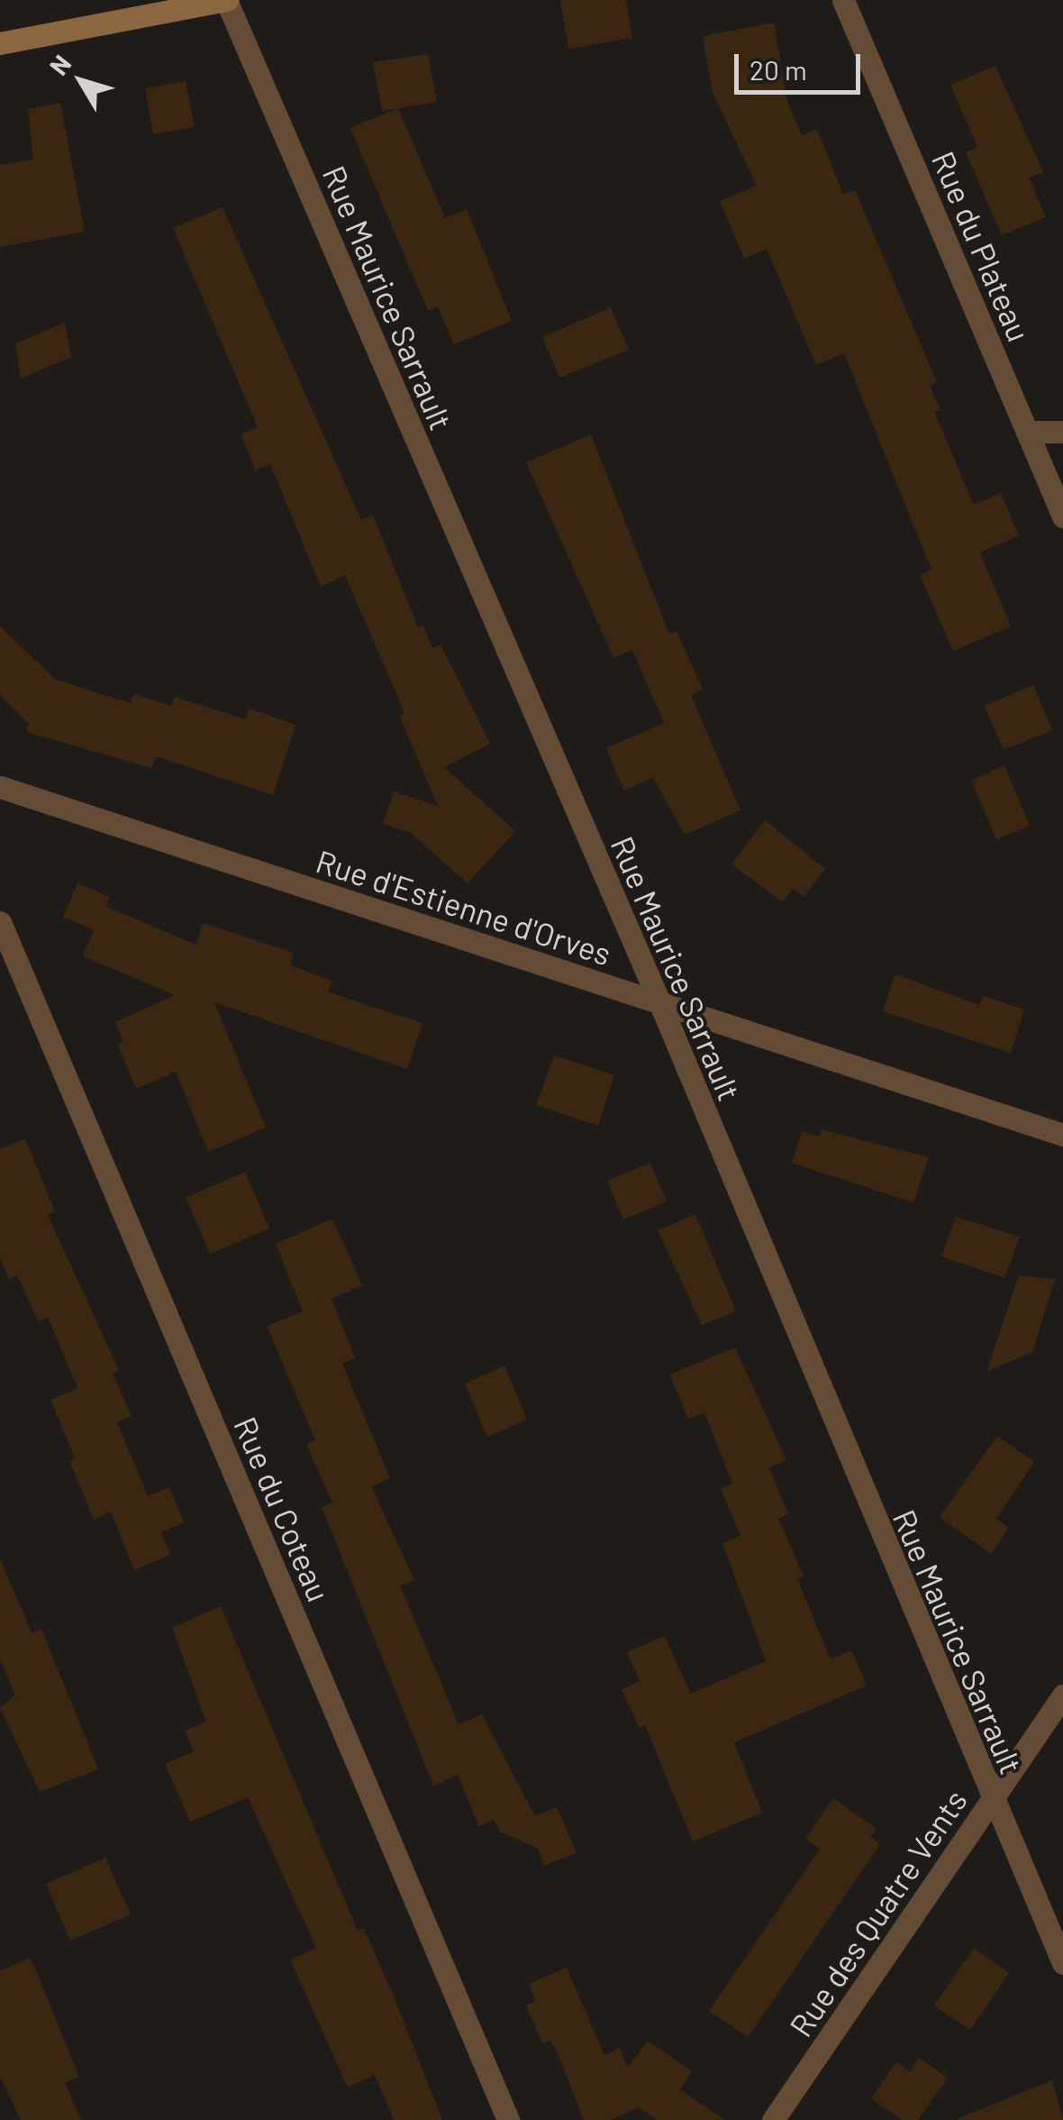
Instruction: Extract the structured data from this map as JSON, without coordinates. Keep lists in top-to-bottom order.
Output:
{
  "streets": {
    "street": [
      "Rue du Plateau",
      "Rue Maurice Sarrault",
      "Rue d'Estienne d'Orves",
      "Rue du Coteau",
      "Rue des Quatre Vents"
    ]
  },
  "crossings": [
    ["Rue Maurice Sarrault", "Rue d'Estienne d'Orves"],
    ["Rue Maurice Sarrault", "Rue des Quatre Vents"]
  ],
  "scale_bar": "20 m",
  "north": "top left"
}
